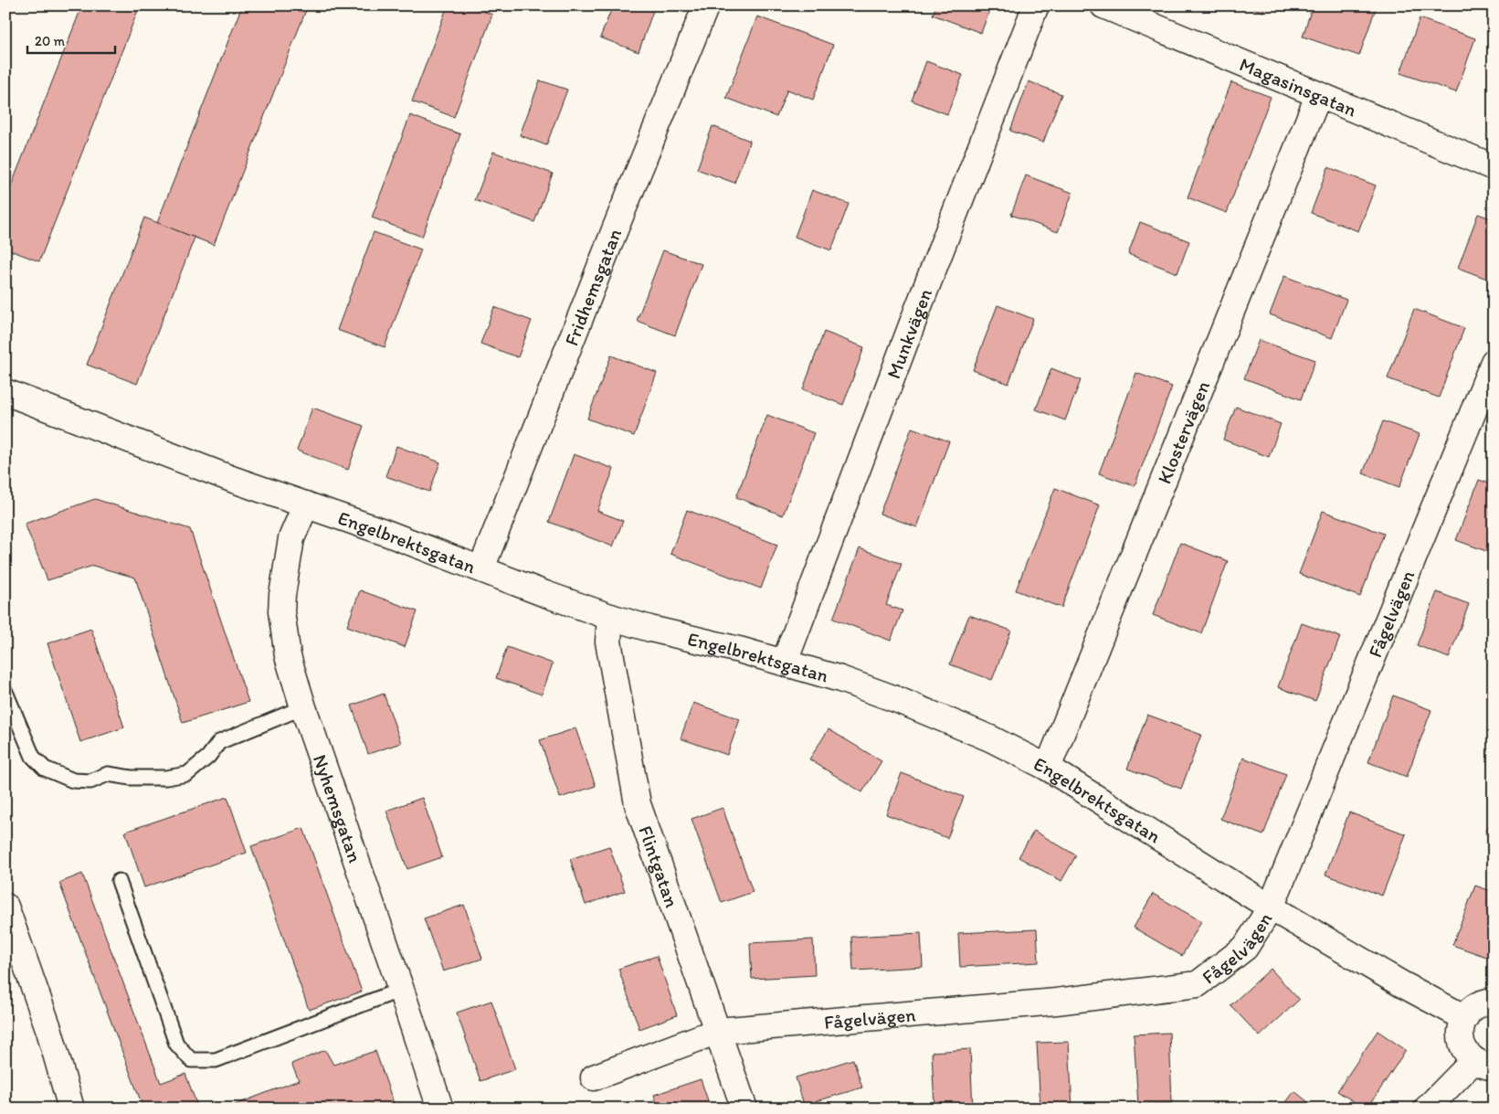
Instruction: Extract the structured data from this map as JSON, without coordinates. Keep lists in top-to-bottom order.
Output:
{
  "streets": {
    "street": [
      "Magasinsgatan",
      "Fridhemsgatan",
      "Munkvägen",
      "Klostervägen",
      "Engelbrektsgatan",
      "Fågelvägen",
      "Nyhemsgatan",
      "Flintgatan"
    ]
  },
  "crossings": [
    ["Magasinsgatan", "Klostervägen"],
    ["Fridhemsgatan", "Engelbrektsgatan"],
    ["Munkvägen", "Engelbrektsgatan"],
    ["Klostervägen", "Engelbrektsgatan"],
    ["Engelbrektsgatan", "Fågelvägen"],
    ["Engelbrektsgatan", "Nyhemsgatan"],
    ["Engelbrektsgatan", "Flintgatan"],
    ["Fågelvägen", "Flintgatan"]
  ],
  "scale_bar": "20 m"
}
